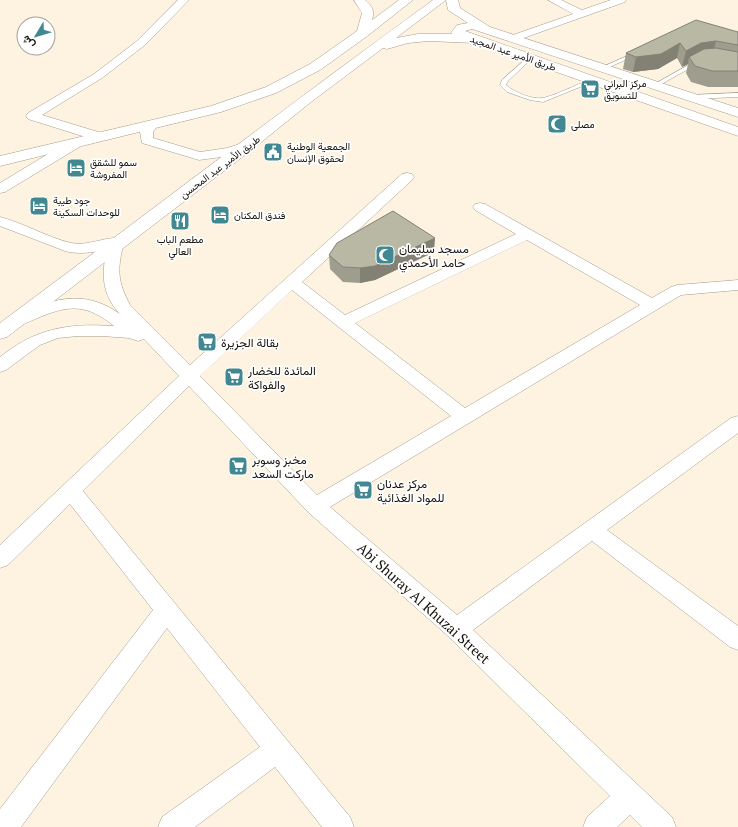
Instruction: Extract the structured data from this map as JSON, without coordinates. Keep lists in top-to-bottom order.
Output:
{
  "streets": {
    "main road": ["طريق الأمير عبد المجيد", "طريق الأمير عبد المحسن"],
    "street": ["Abi Shuray Al Khuzai Street"]
  },
  "places": {
    "supermarket": [
      "مركز البراني للتسويق",
      "بقالة الجزيرة",
      "المائدة للخضار والفواكة",
      "مخبز وسوبر ماركت السعد",
      "مركز عدنان للمواد الغذائية"
    ],
    "mosque": ["مصلى", "مسجد سليمان حامد الأحمدي"],
    "public building": ["الجمعية الوطنية لحقوق الإنسان"],
    "hotel": ["سمو للشقق المفروشة", "جود طيبة للوحدات السكينة", "فندق المكنان"],
    "restaurant": ["مطعم الباب العالي"]
  },
  "north": "bottom left"
}
